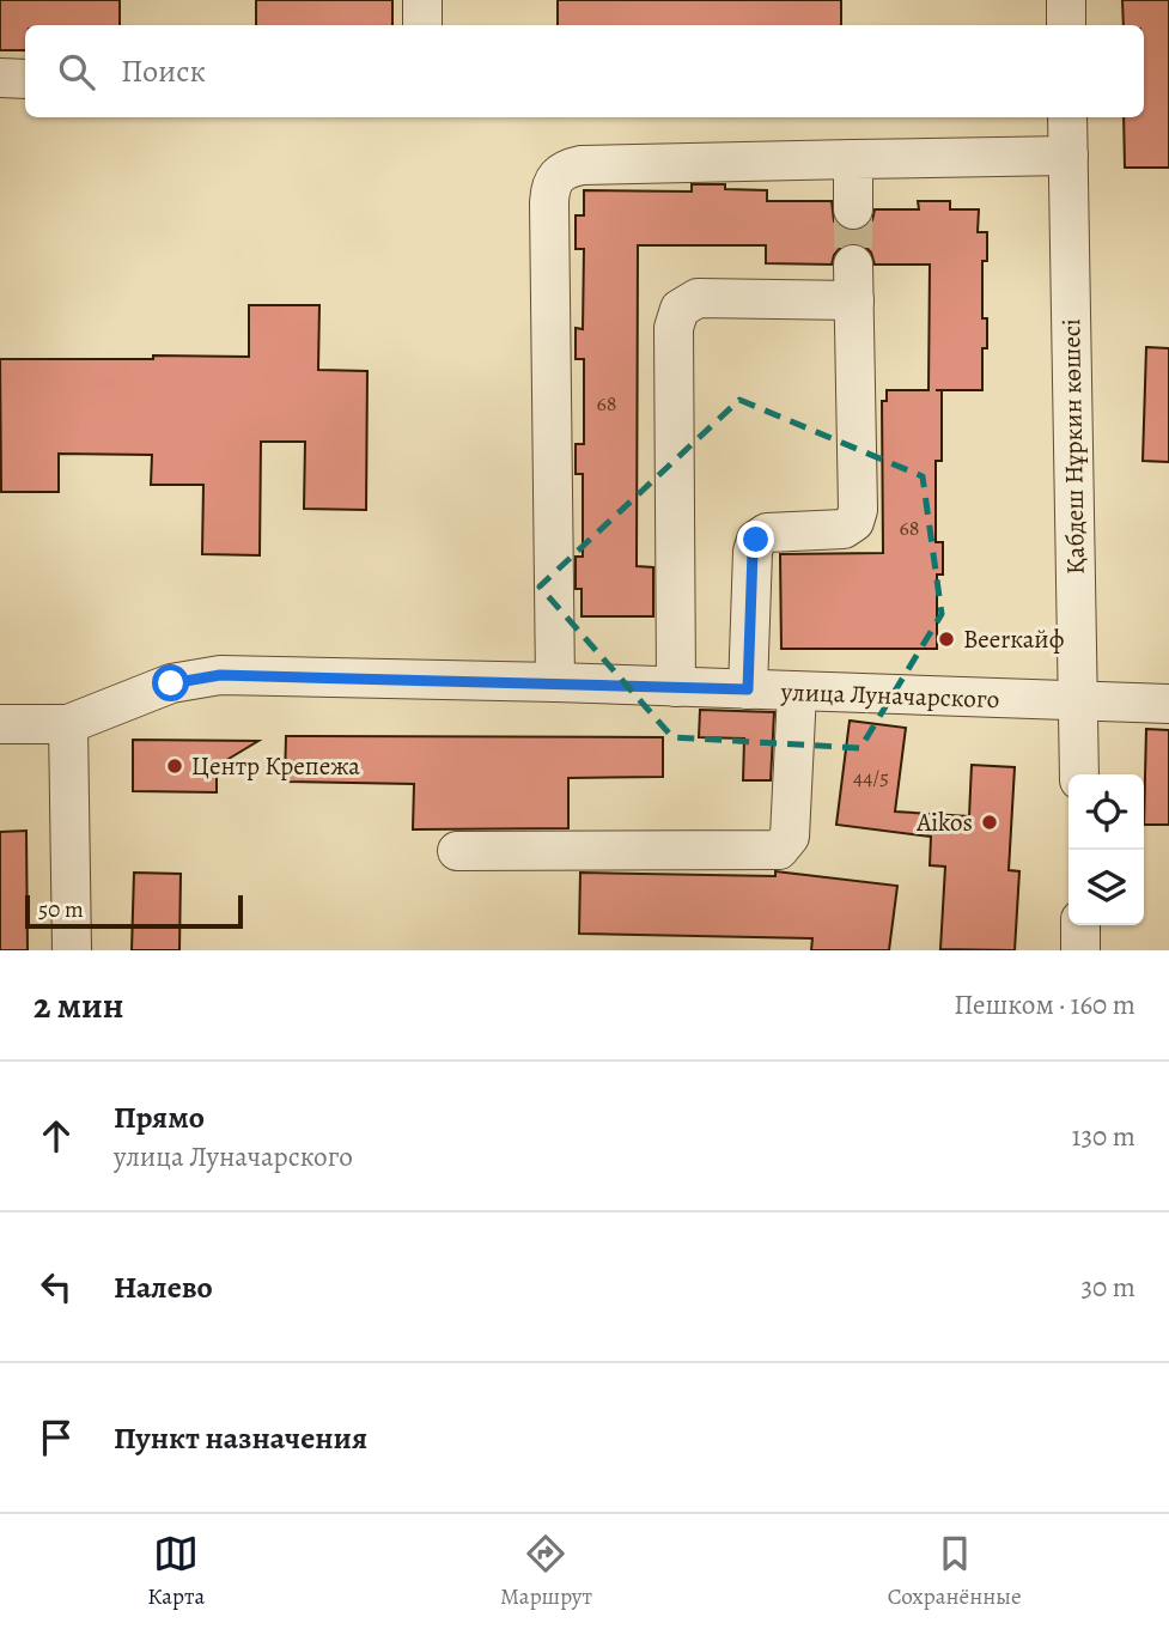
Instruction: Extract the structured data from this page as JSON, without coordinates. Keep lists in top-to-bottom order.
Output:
{
  "streets": {
    "street": ["Қабдеш Нұркин көшесі", "улица Луначарского"]
  },
  "crossings": [
    ["Қабдеш Нұркин көшесі", "улица Луначарского"]
  ],
  "places": ["Beerкайф", "Центр Крепежа", "Aikos"],
  "house_numbers": ["68", "68", "44/5"],
  "scale_bar": "50 m",
  "page": {
    "search": "Поиск",
    "scale": "50 m",
    "heading": ["2 мин", "Пешком · 160 m"],
    "list": [
      ["Прямо", "улица Луначарского", "130 m"],
      ["Налево", "30 m"],
      "Пункт назначения"
    ],
    "nav": ["Карта", "Маршрут", "Сохранённые"]
  }
}
